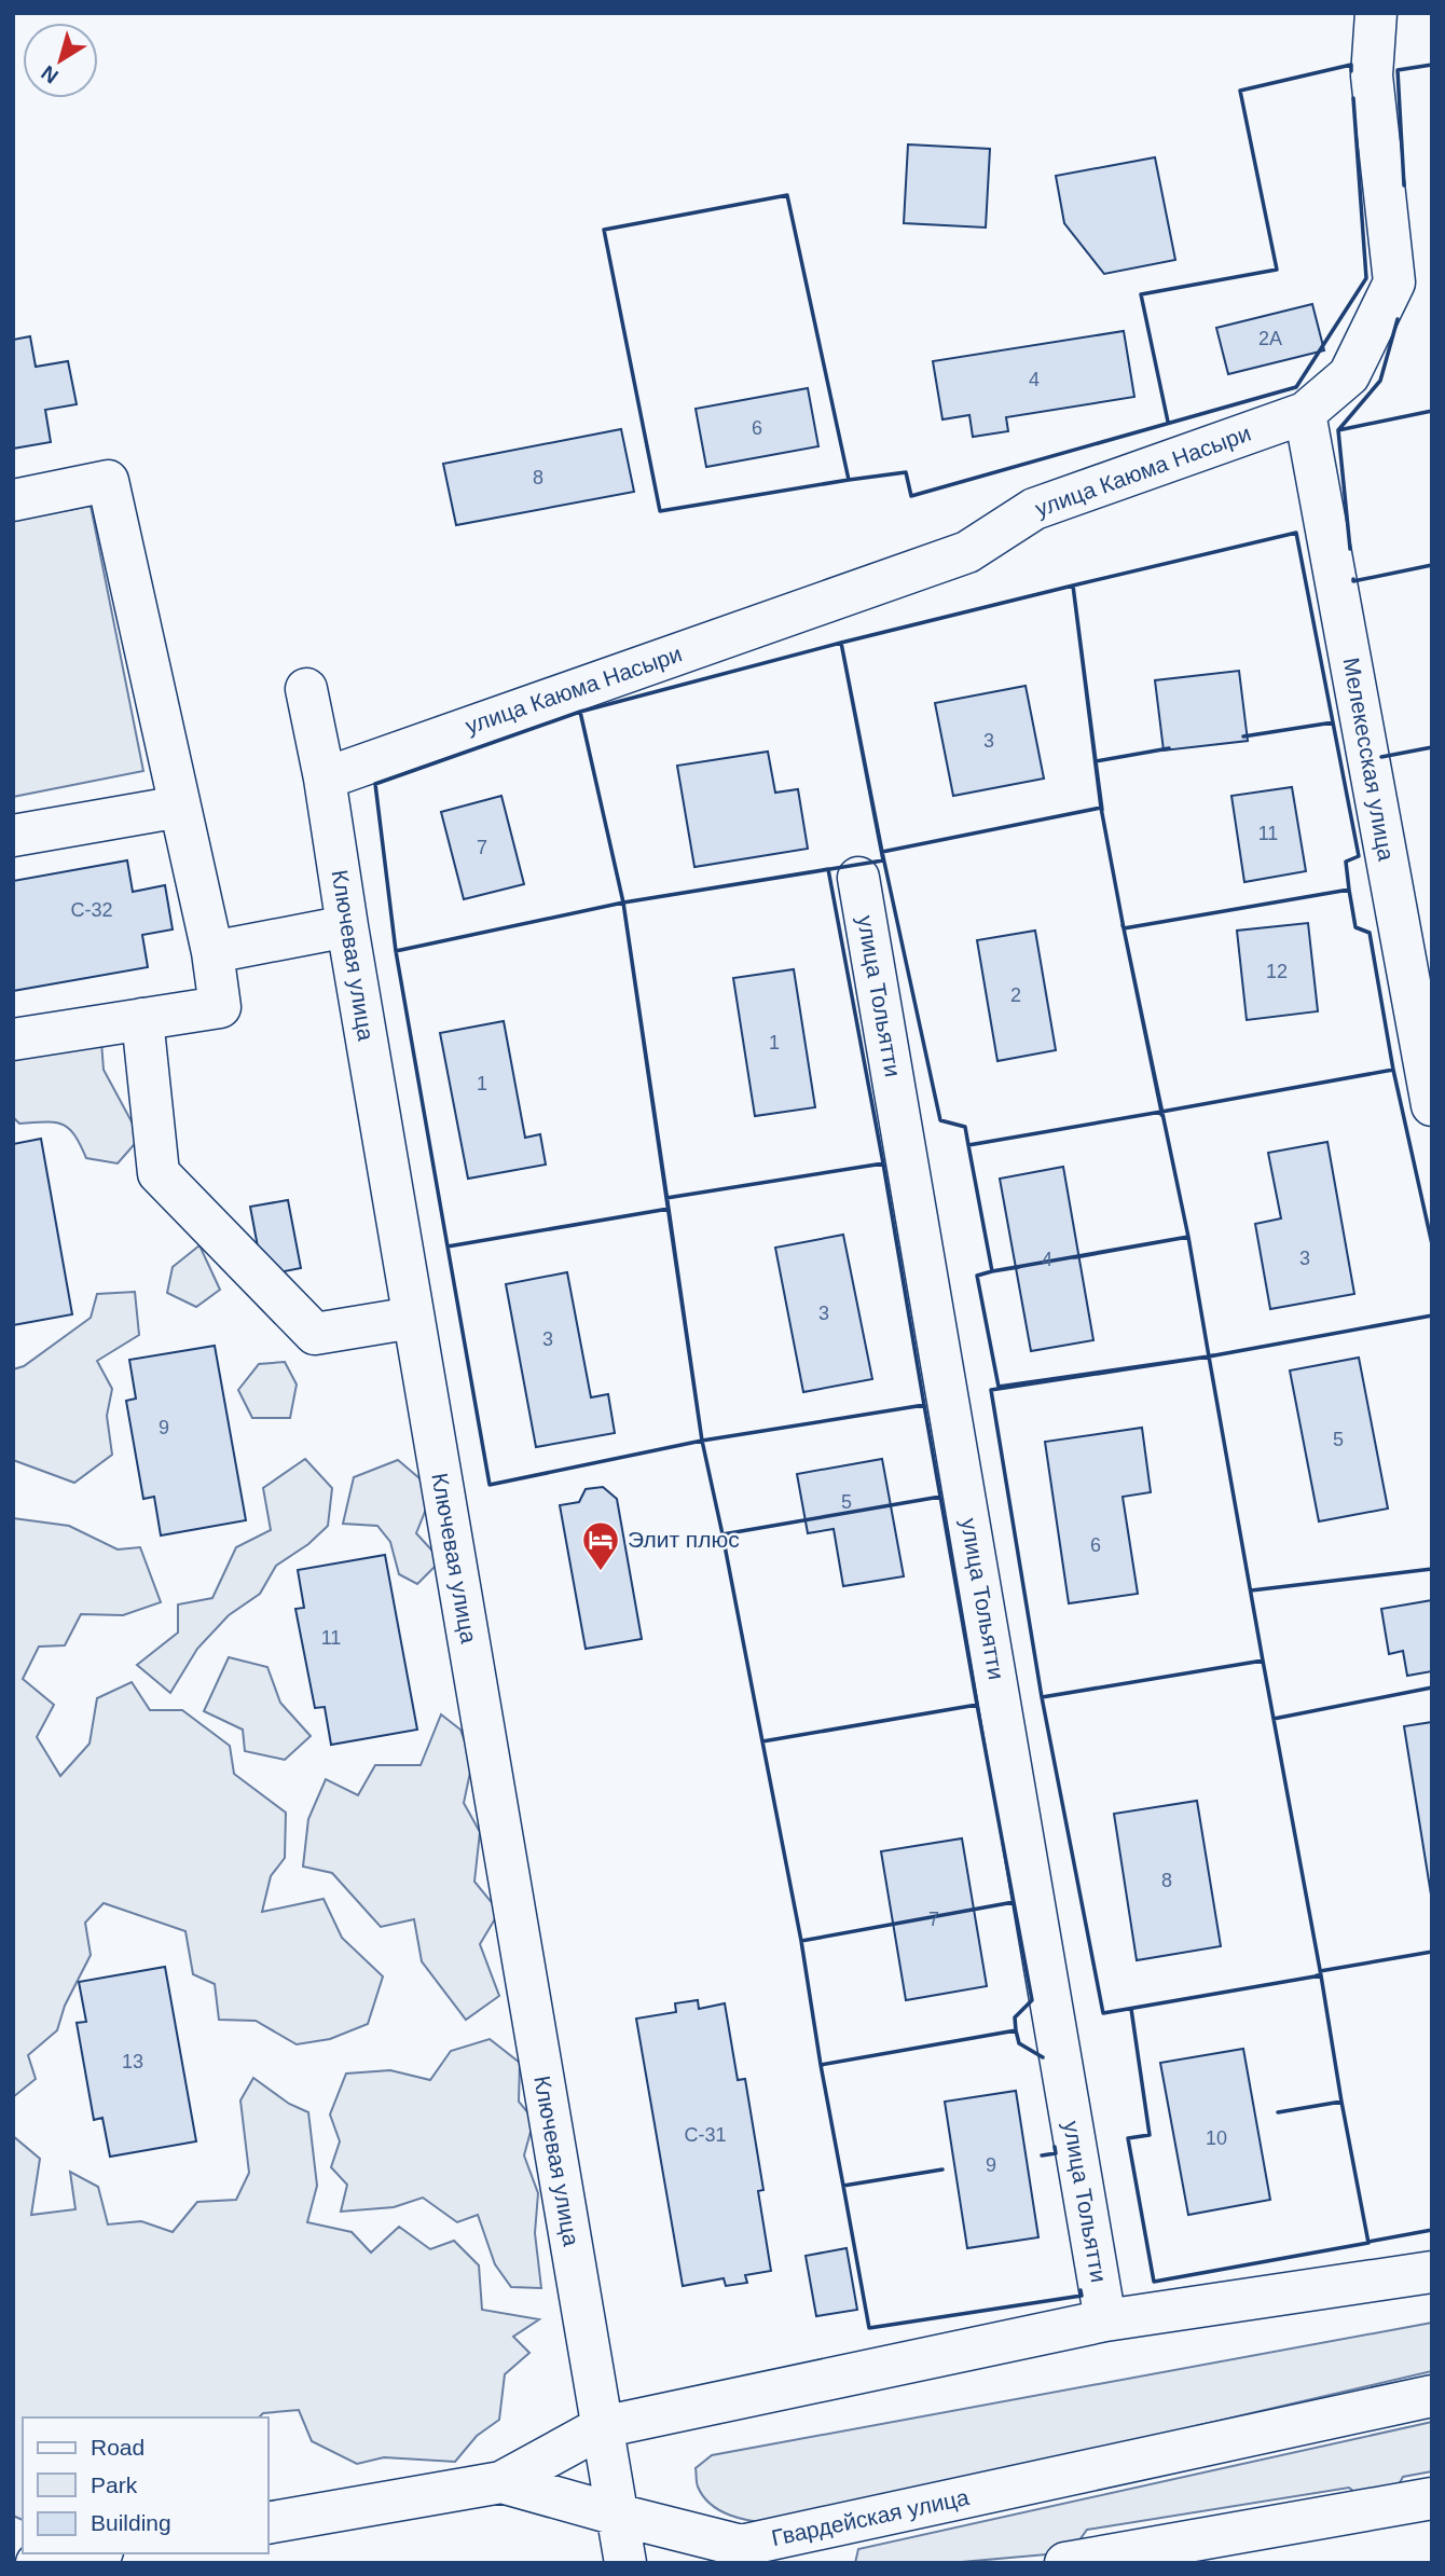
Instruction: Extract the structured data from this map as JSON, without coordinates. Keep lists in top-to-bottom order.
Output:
{
  "streets": {
    "street": [
      "улица Каюма Насыри",
      "Мелекесская улица",
      "Ключевая улица",
      "улица Тольятти",
      "Гвардейская улица"
    ]
  },
  "crossings": [
    ["улица Каюма Насыри", "Мелекесская улица"],
    ["улица Каюма Насыри", "Ключевая улица"],
    ["Ключевая улица", "Гвардейская улица"]
  ],
  "places": {
    "hotel": ["Элит плюс"]
  },
  "house_numbers": [
    "2А",
    "4",
    "6",
    "8",
    "3",
    "11",
    "7",
    "С-32",
    "12",
    "2",
    "1",
    "1",
    "3",
    "4",
    "3",
    "3",
    "9",
    "5",
    "5",
    "6",
    "11",
    "8",
    "7",
    "13",
    "С-31",
    "10",
    "9"
  ],
  "legend": ["Road", "Park", "Building"],
  "north": "bottom left"
}
